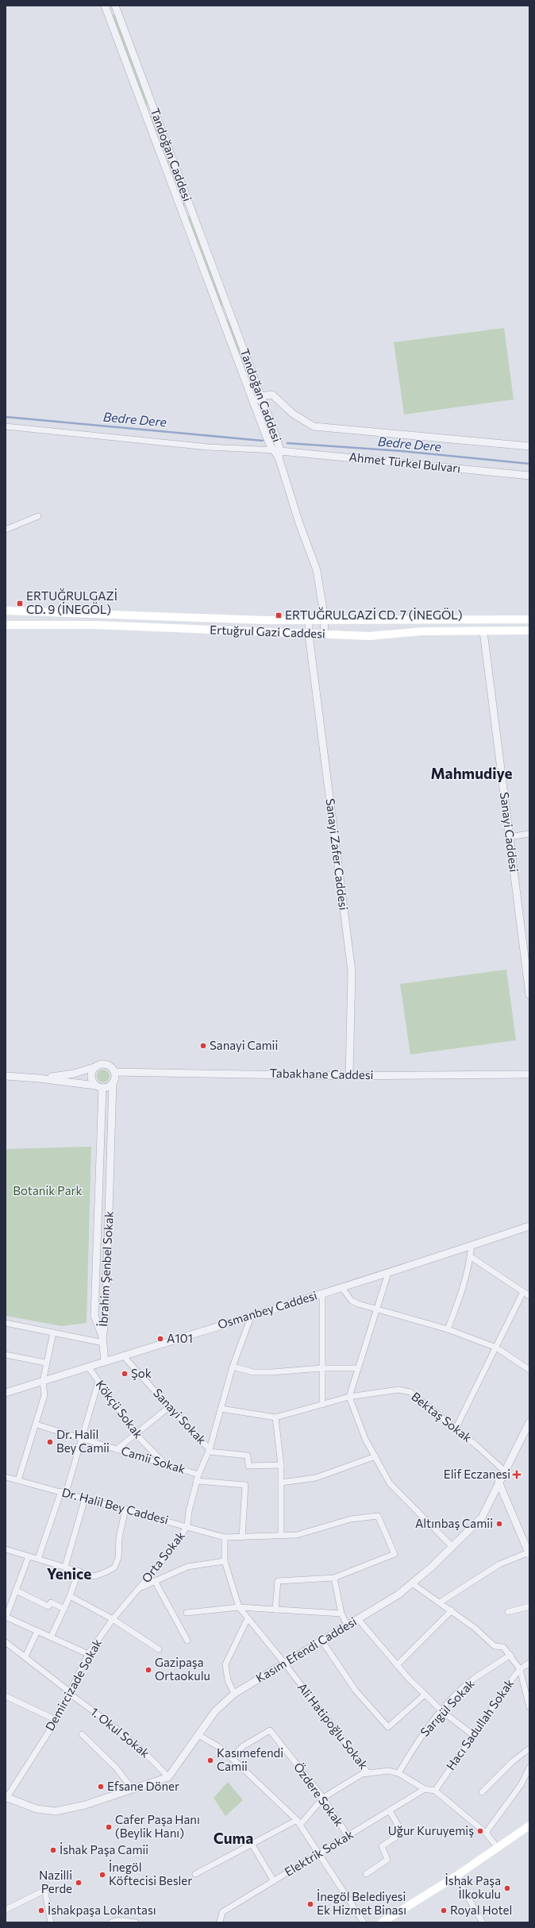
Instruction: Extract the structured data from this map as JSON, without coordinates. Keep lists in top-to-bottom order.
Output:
{
  "streets": {
    "main road": ["Ertuğrul Gazi Caddesi"],
    "street": [
      "Tandoğan Caddesi",
      "Ahmet Türkel Bulvarı",
      "Sanayi Caddesi",
      "Sanayi Zafer Caddesi",
      "Tabakhane Caddesi",
      "İbrahim Şenbel Sokak",
      "Osmanbey Caddesi",
      "Kökçü Sokak",
      "Sanayi Sokak",
      "Bektaş Sokak",
      "Camii Sokak",
      "Dr. Halil Bey Caddesi",
      "Orta Sokak",
      "Kasım Efendi Caddesi",
      "Demircizade Sokak",
      "Sarıgül Sokak",
      "Hacı Sadullah Sokak",
      "Ali Hatipoğlu Sokak",
      "1. Okul Sokak",
      "Özdere Sokak",
      "Elektrik Sokak"
    ]
  },
  "crossings": [
    ["Tandoğan Caddesi", "Ahmet Türkel Bulvarı"],
    ["Ertuğrul Gazi Caddesi", "Sanayi Caddesi"],
    ["Ertuğrul Gazi Caddesi", "Sanayi Zafer Caddesi"],
    ["Sanayi Zafer Caddesi", "Tabakhane Caddesi"],
    ["Tabakhane Caddesi", "İbrahim Şenbel Sokak"],
    ["Osmanbey Caddesi", "Kökçü Sokak"],
    ["Osmanbey Caddesi", "Sanayi Sokak"],
    ["Kökçü Sokak", "Camii Sokak"],
    ["Bektaş Sokak", "Kasım Efendi Caddesi"],
    ["Dr. Halil Bey Caddesi", "Orta Sokak"],
    ["Orta Sokak", "Demircizade Sokak"],
    ["Kasım Efendi Caddesi", "Ali Hatipoğlu Sokak"],
    ["Kasım Efendi Caddesi", "1. Okul Sokak"],
    ["Demircizade Sokak", "1. Okul Sokak"],
    ["Sarıgül Sokak", "Ali Hatipoğlu Sokak"],
    ["Hacı Sadullah Sokak", "Ali Hatipoğlu Sokak"],
    ["Ali Hatipoğlu Sokak", "Elektrik Sokak"],
    ["Özdere Sokak", "Elektrik Sokak"]
  ],
  "districts": ["Mahmudiye", "Yenice", "Cuma"],
  "water": ["Bedre Dere"],
  "parks": ["Botanik Park"],
  "places": {
    "transit": ["ERTUĞRULGAZİ CD. 9 (İNEGÖL)", "ERTUĞRULGAZİ CD. 7 (İNEGÖL)"],
    "other": [
      "Sanayi Camii",
      "A101",
      "Şok",
      "Dr. Halil Bey Camii",
      "Altınbaş Camii",
      "Gazipaşa Ortaokulu",
      "Kasımefendi Camii",
      "Efsane Döner",
      "Cafer Paşa Hanı (Beylik Hanı)",
      "Uğur Kuruyemiş",
      "İshak Paşa Camii",
      "İnegöl Köftecisi Besler",
      "Nazilli Perde",
      "İshak Paşa İlkokulu",
      "İnegöl Belediyesi Ek Hizmet Binası",
      "İshakpaşa Lokantası",
      "Royal Hotel"
    ],
    "health": ["Elif Eczanesi"]
  }
}
